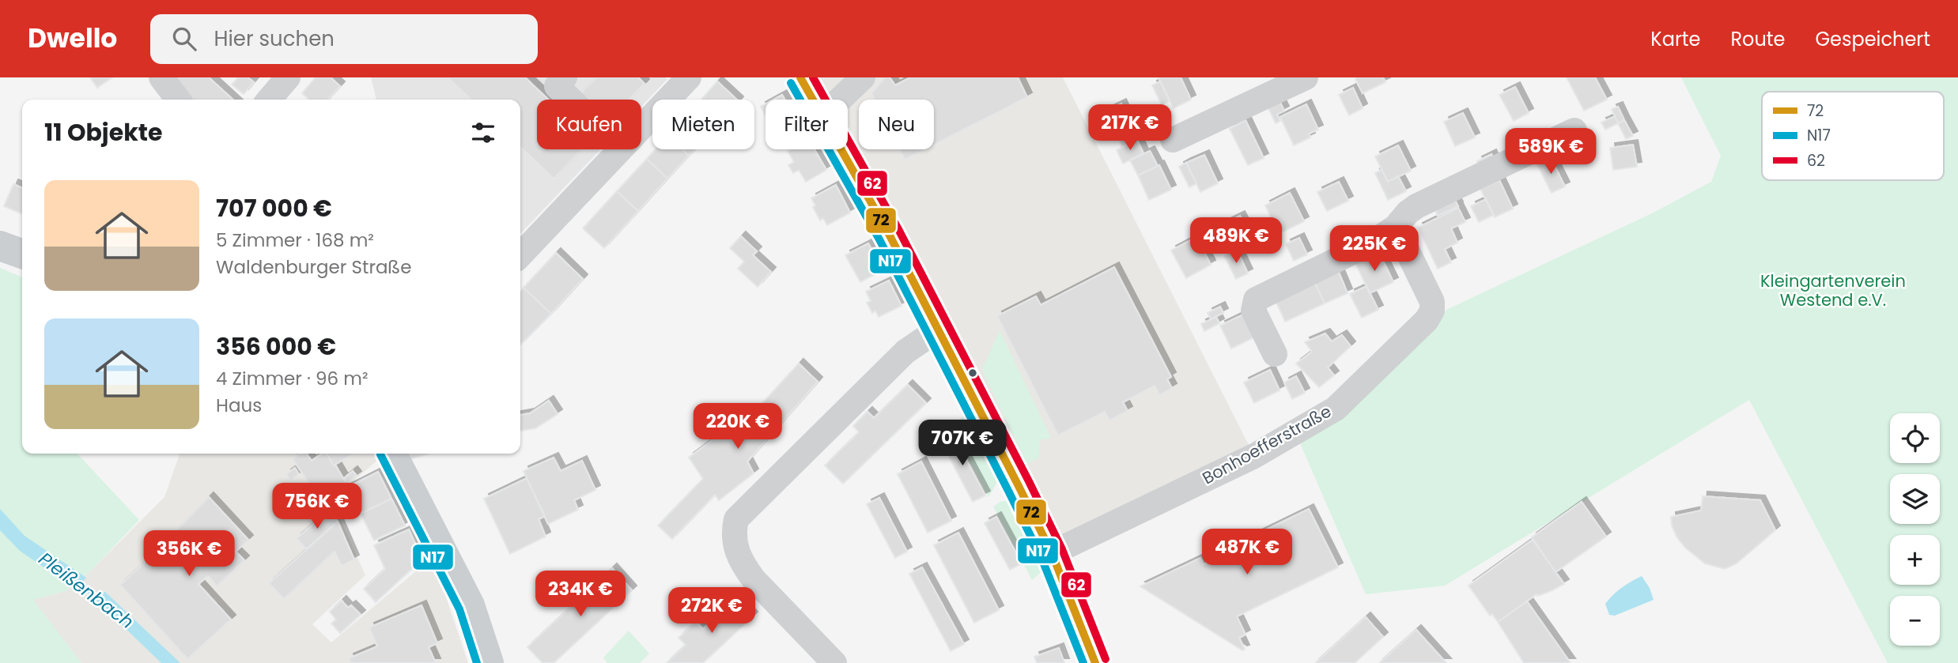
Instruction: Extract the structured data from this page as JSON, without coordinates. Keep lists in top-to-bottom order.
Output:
{
  "streets": {
    "street": ["Bonhoefferstraße"]
  },
  "water": ["Pleißenbach"],
  "parks": ["Kleingartenverein Westend e.V."],
  "lines": ["transit line 72", "transit line 62", "transit line N17"],
  "legend": ["72", "N17", "62"],
  "page": {
    "header": "Dwello",
    "search": "Hier suchen",
    "nav": ["Karte", "Route", "Gespeichert"],
    "chip": [
      "Kaufen",
      "Mieten",
      "Filter",
      "Neu"
    ],
    "heading": "11 Objekte",
    "price": [
      "217K €",
      "589K €",
      "489K €",
      "225K €",
      "220K €",
      "707K €",
      "756K €",
      "487K €",
      "356K €",
      "234K €",
      "272K €"
    ],
    "list": [
      {
        "name": "707 000 €",
        "note": "5 Zimmer · 168 m² · Waldenburger Straße"
      },
      {
        "name": "356 000 €",
        "note": "4 Zimmer · 96 m² · Haus"
      }
    ],
    "map_buttons": ["+", "−"]
  }
}
